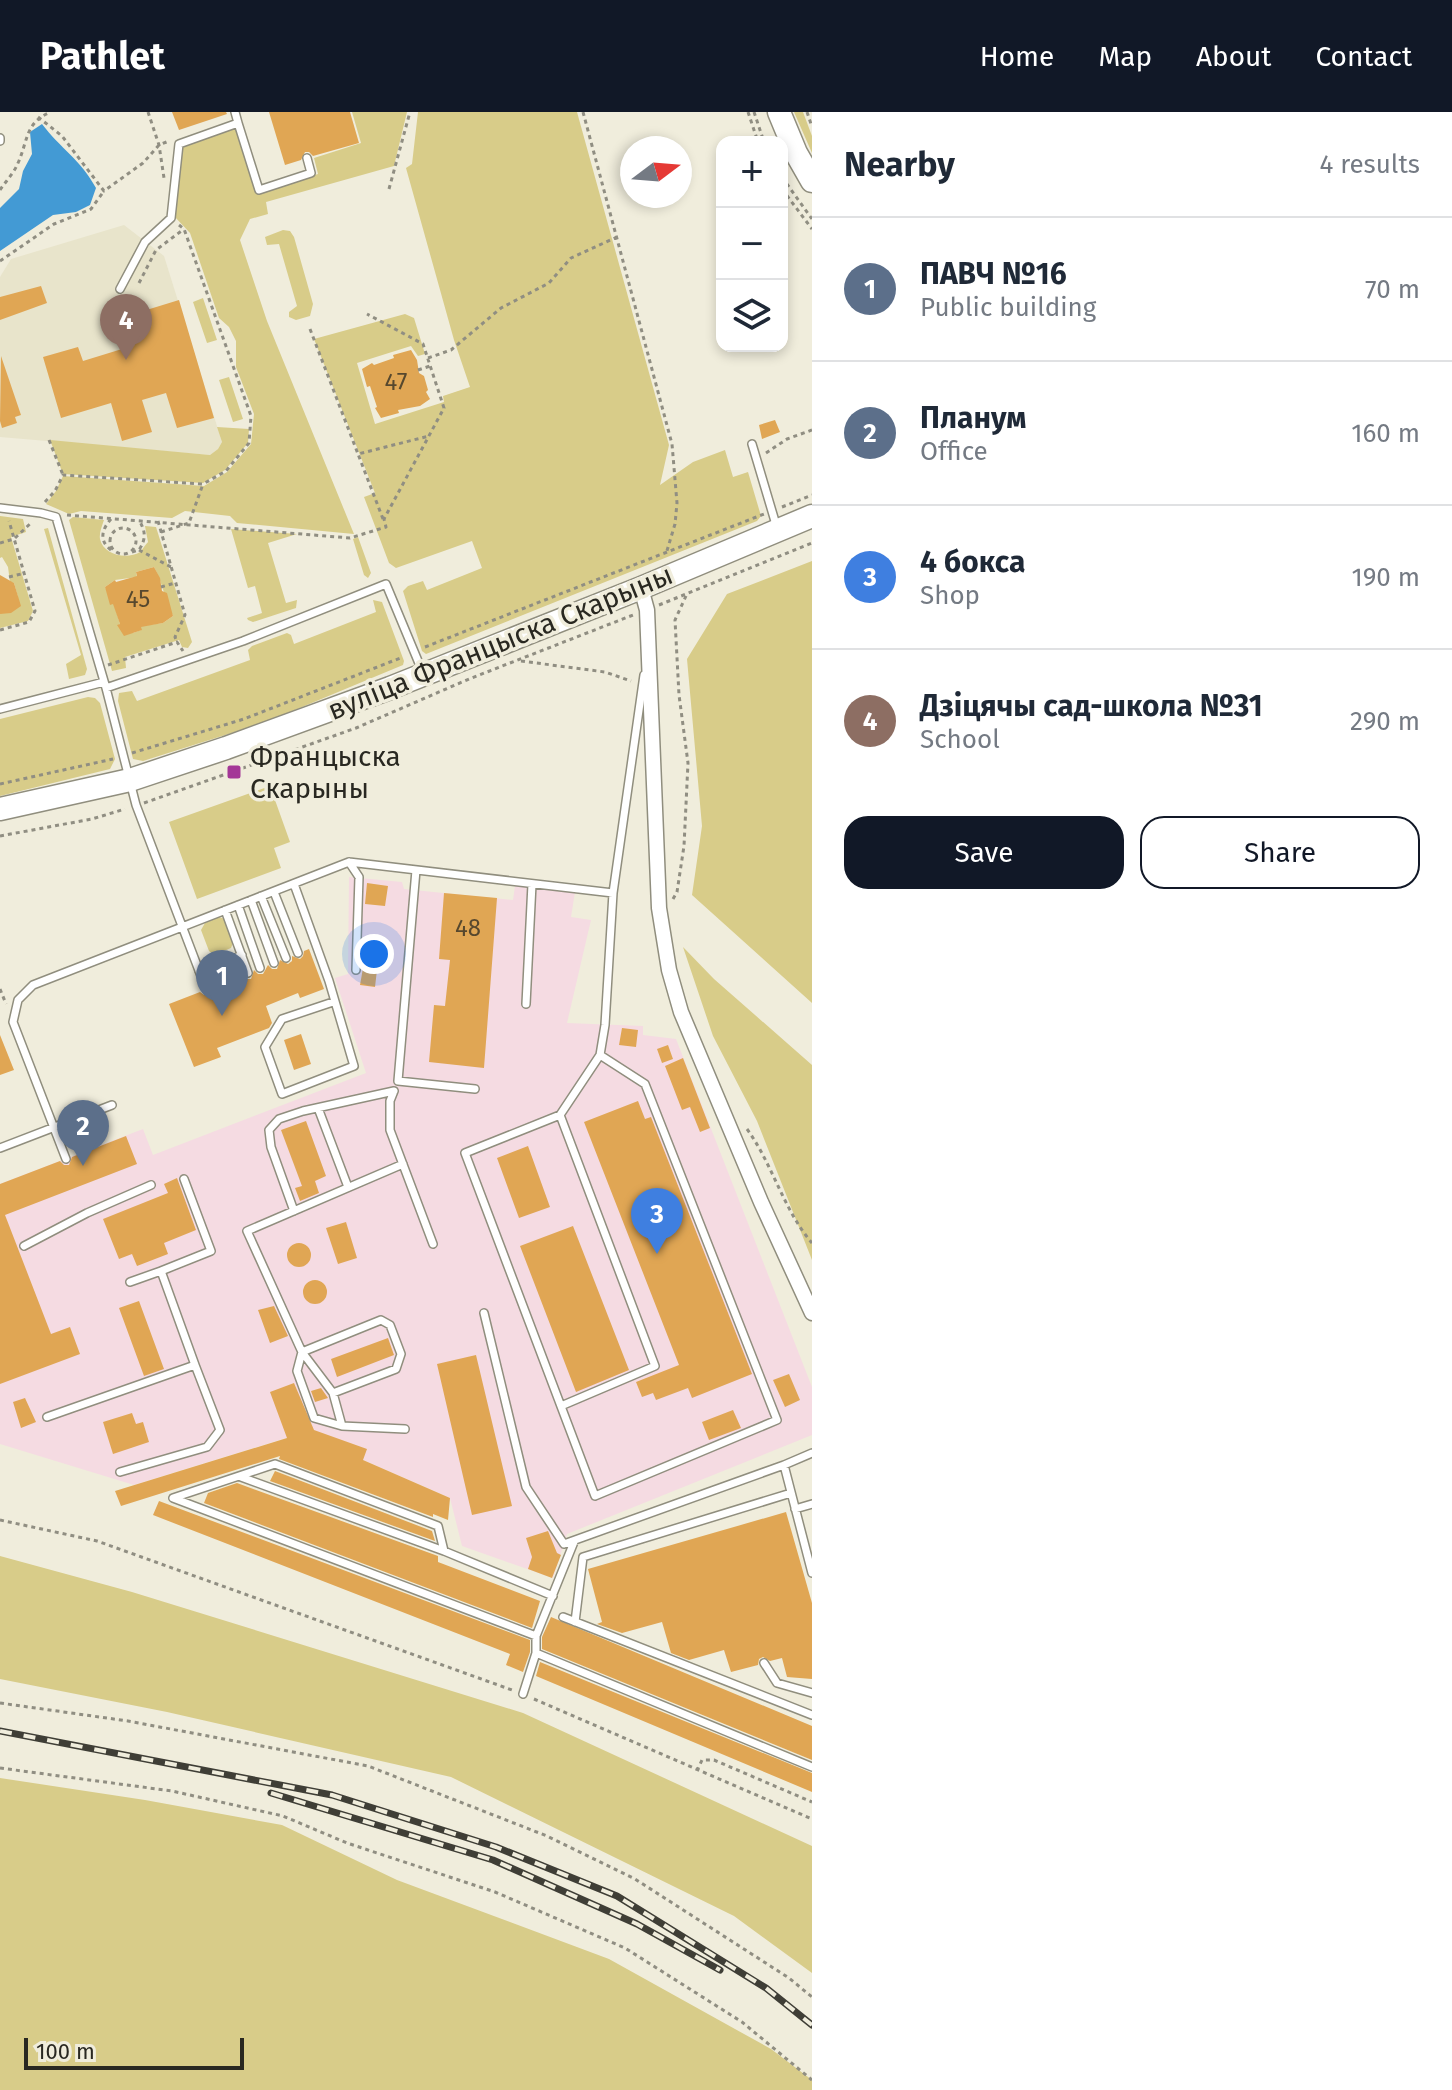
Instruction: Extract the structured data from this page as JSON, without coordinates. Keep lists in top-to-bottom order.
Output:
{
  "streets": {
    "main road": ["вуліца Францыска Скарыны"]
  },
  "places": {
    "transit": ["Францыска Скарыны"]
  },
  "house_numbers": ["47", "45", "48"],
  "scale_bar": "100 m",
  "north": "right",
  "page": {
    "header": "Pathlet",
    "nav": [
      "Home",
      "Map",
      "About",
      "Contact"
    ],
    "heading": ["Nearby", "4 results"],
    "map_buttons": ["+", "−"],
    "list": [
      {
        "mark": "1",
        "name": "ПАВЧ №16",
        "note": "Public building",
        "value": "70 m"
      },
      {
        "mark": "2",
        "name": "Планум",
        "note": "Office",
        "value": "160 m"
      },
      {
        "mark": "3",
        "name": "4 бокса",
        "note": "Shop",
        "value": "190 m"
      },
      {
        "mark": "4",
        "name": "Дзіцячы сад-школа №31",
        "note": "School",
        "value": "290 m"
      }
    ],
    "pins": [
      "4",
      "1",
      "2",
      "3"
    ],
    "buttons": ["Save", "Share"],
    "scale": "100 m"
  }
}
